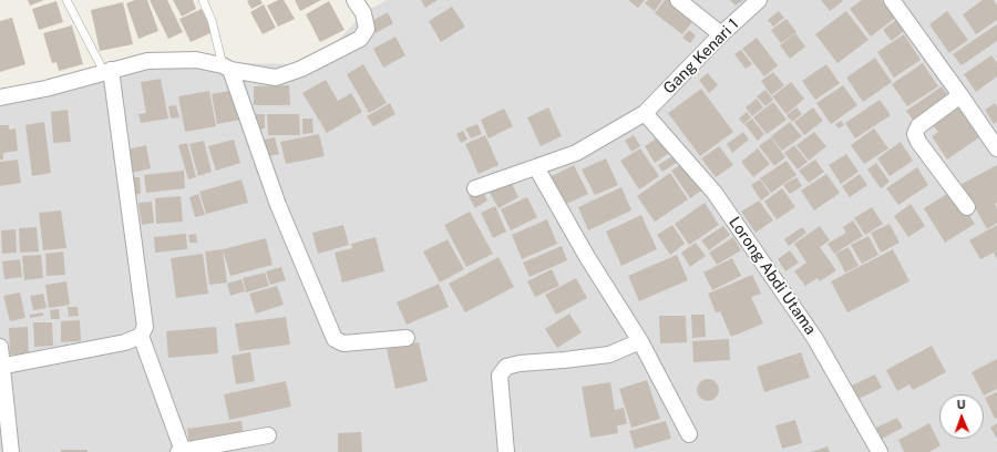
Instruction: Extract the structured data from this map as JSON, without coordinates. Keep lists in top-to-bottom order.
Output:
{
  "streets": {
    "street": ["Gang Kenari 1", "Lorong Abdi Utama"]
  },
  "crossings": [
    ["Gang Kenari 1", "Lorong Abdi Utama"]
  ],
  "north": "top"
}
